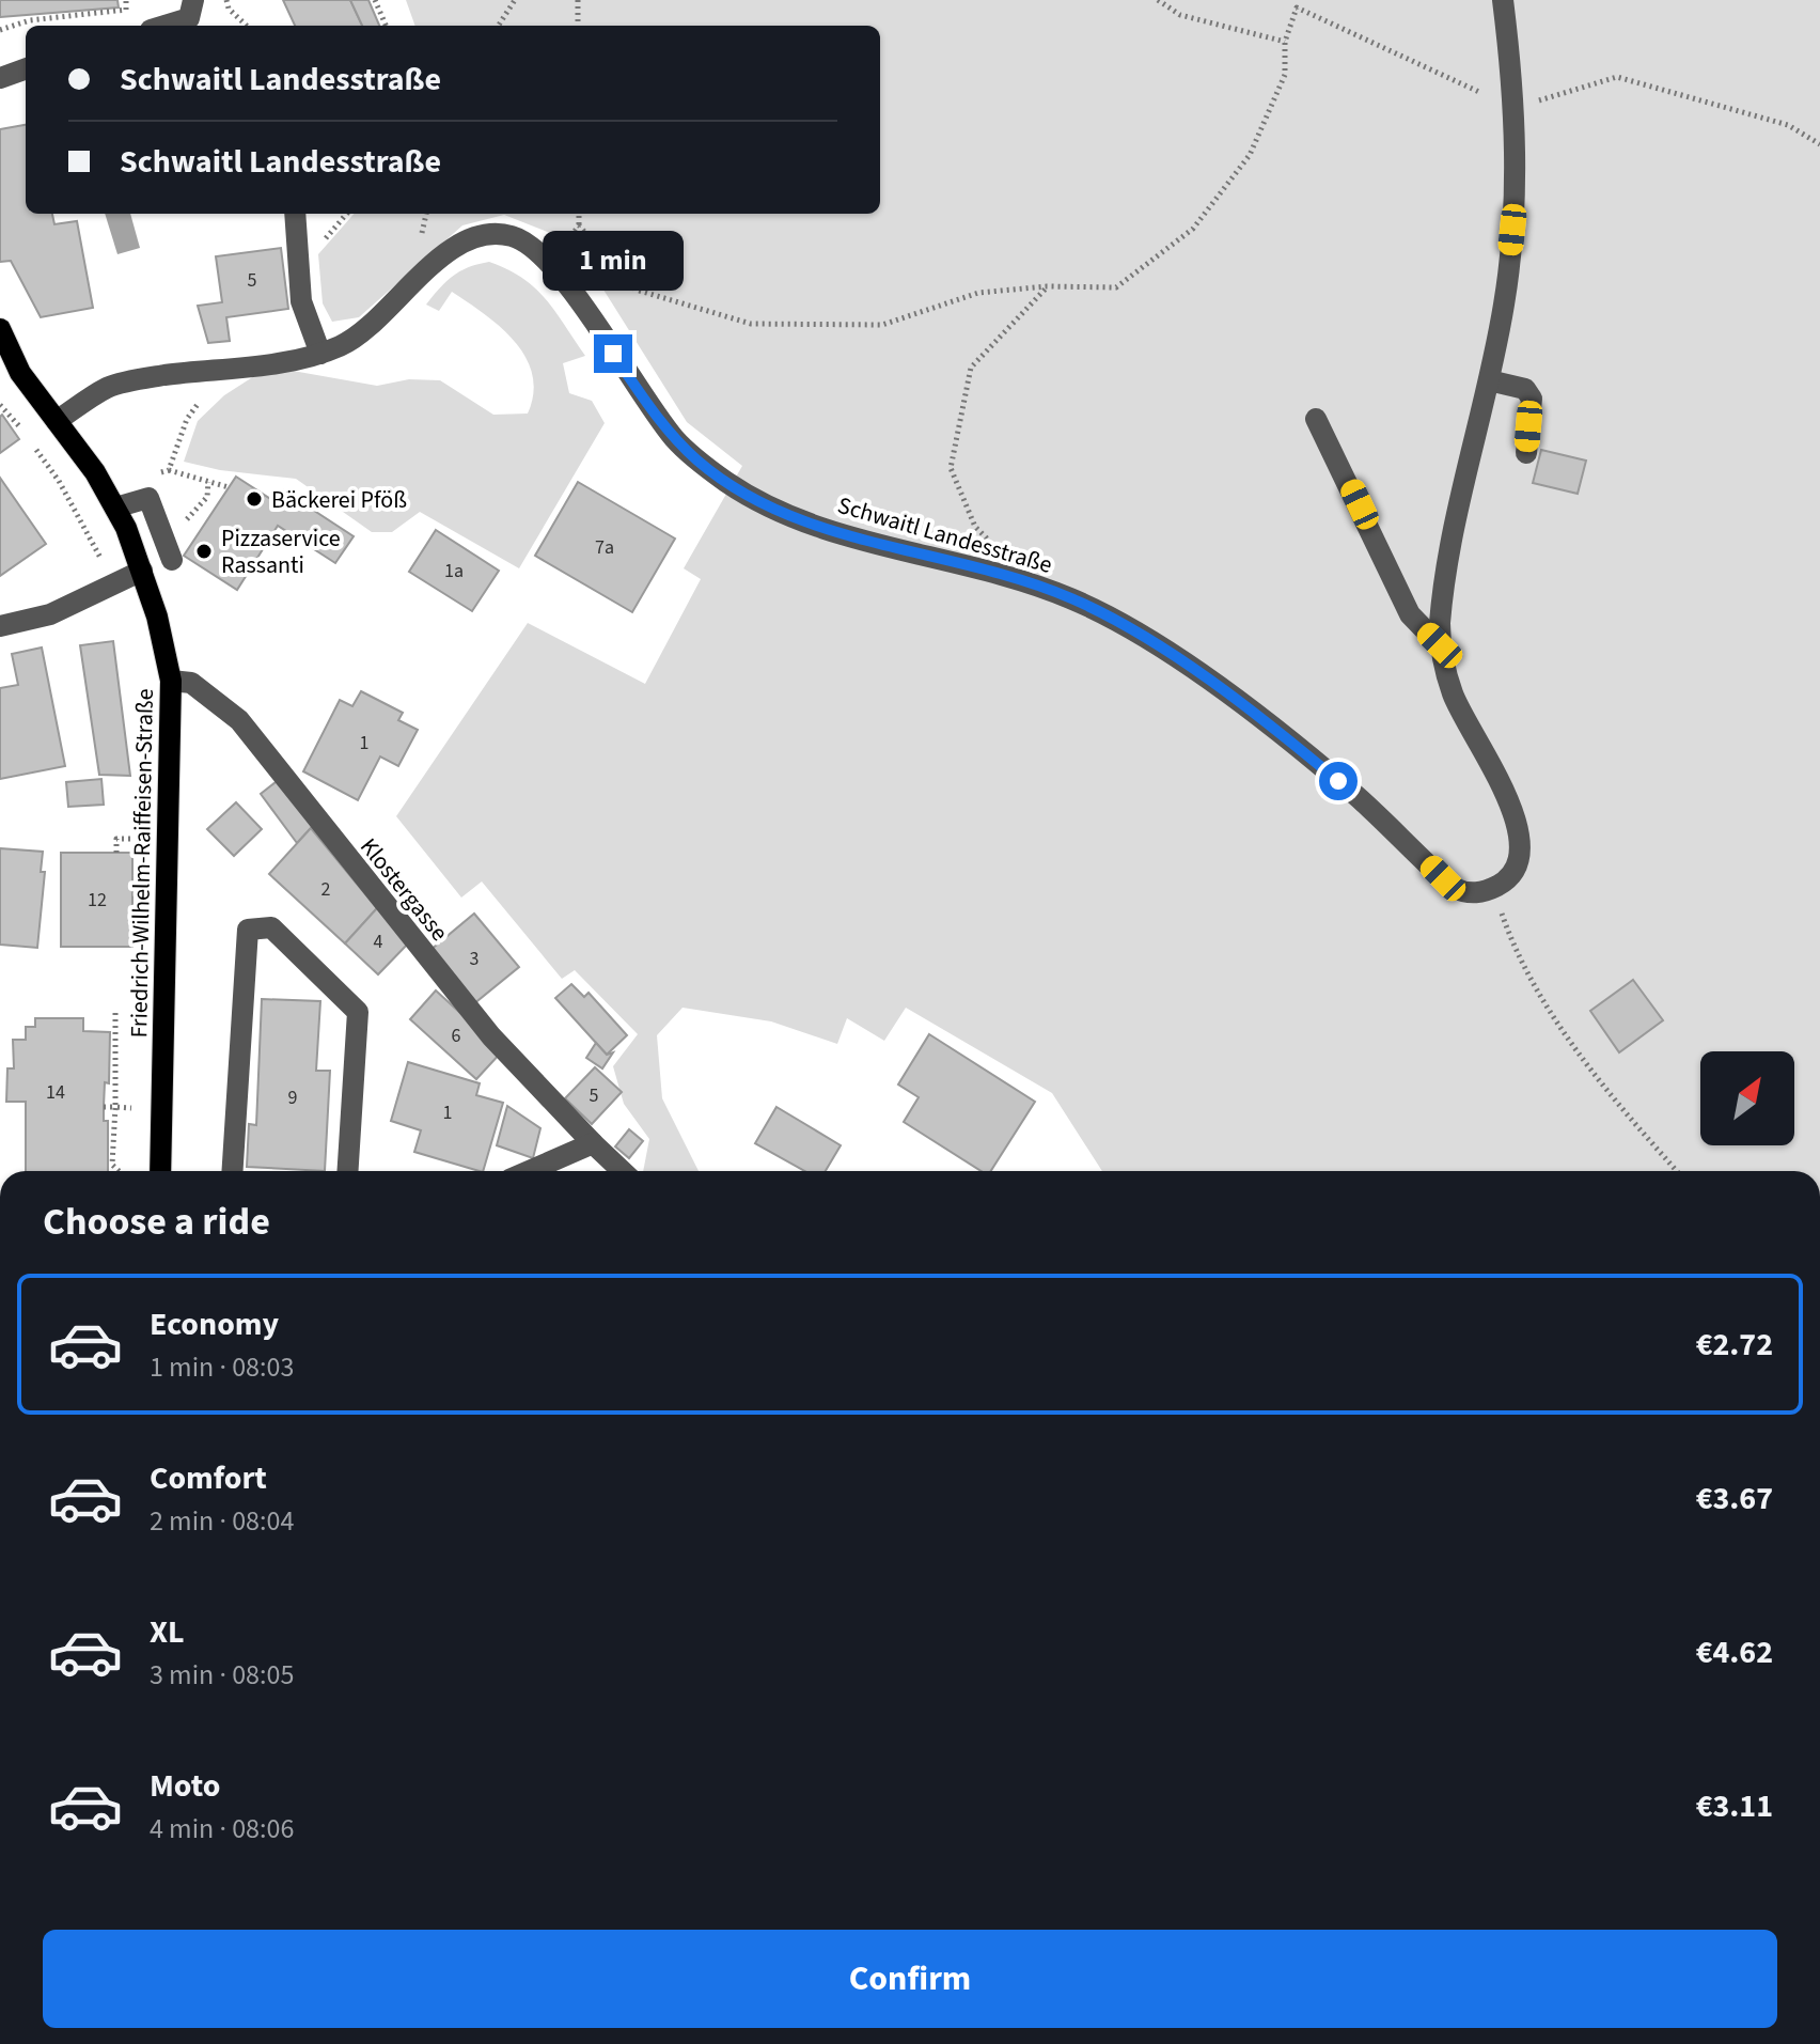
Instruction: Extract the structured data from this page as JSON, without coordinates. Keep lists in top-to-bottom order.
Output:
{
  "streets": {
    "main road": ["Friedrich-Wilhelm-Raiffeisen-Straße"],
    "street": ["Schwaitl Landesstraße", "Klostergasse"]
  },
  "crossings": [
    ["Friedrich-Wilhelm-Raiffeisen-Straße", "Klostergasse"]
  ],
  "places": ["Bäckerei Pföß", "Pizzaservice Rassanti"],
  "house_numbers": [
    "5",
    "7a",
    "1a",
    "1",
    "2",
    "12",
    "4",
    "3",
    "6",
    "14",
    "5",
    "9",
    "1"
  ],
  "north": "top right",
  "page": {
    "banner": ["Schwaitl Landesstraße", "Schwaitl Landesstraße"],
    "bubble": "1 min",
    "heading": "Choose a ride",
    "list": [
      {
        "name": "Economy",
        "note": "1 min · 08:03",
        "value": "€2.72"
      },
      {
        "name": "Comfort",
        "note": "2 min · 08:04",
        "value": "€3.67"
      },
      {
        "name": "XL",
        "note": "3 min · 08:05",
        "value": "€4.62"
      },
      {
        "name": "Moto",
        "note": "4 min · 08:06",
        "value": "€3.11"
      }
    ],
    "buttons": "Confirm"
  }
}
